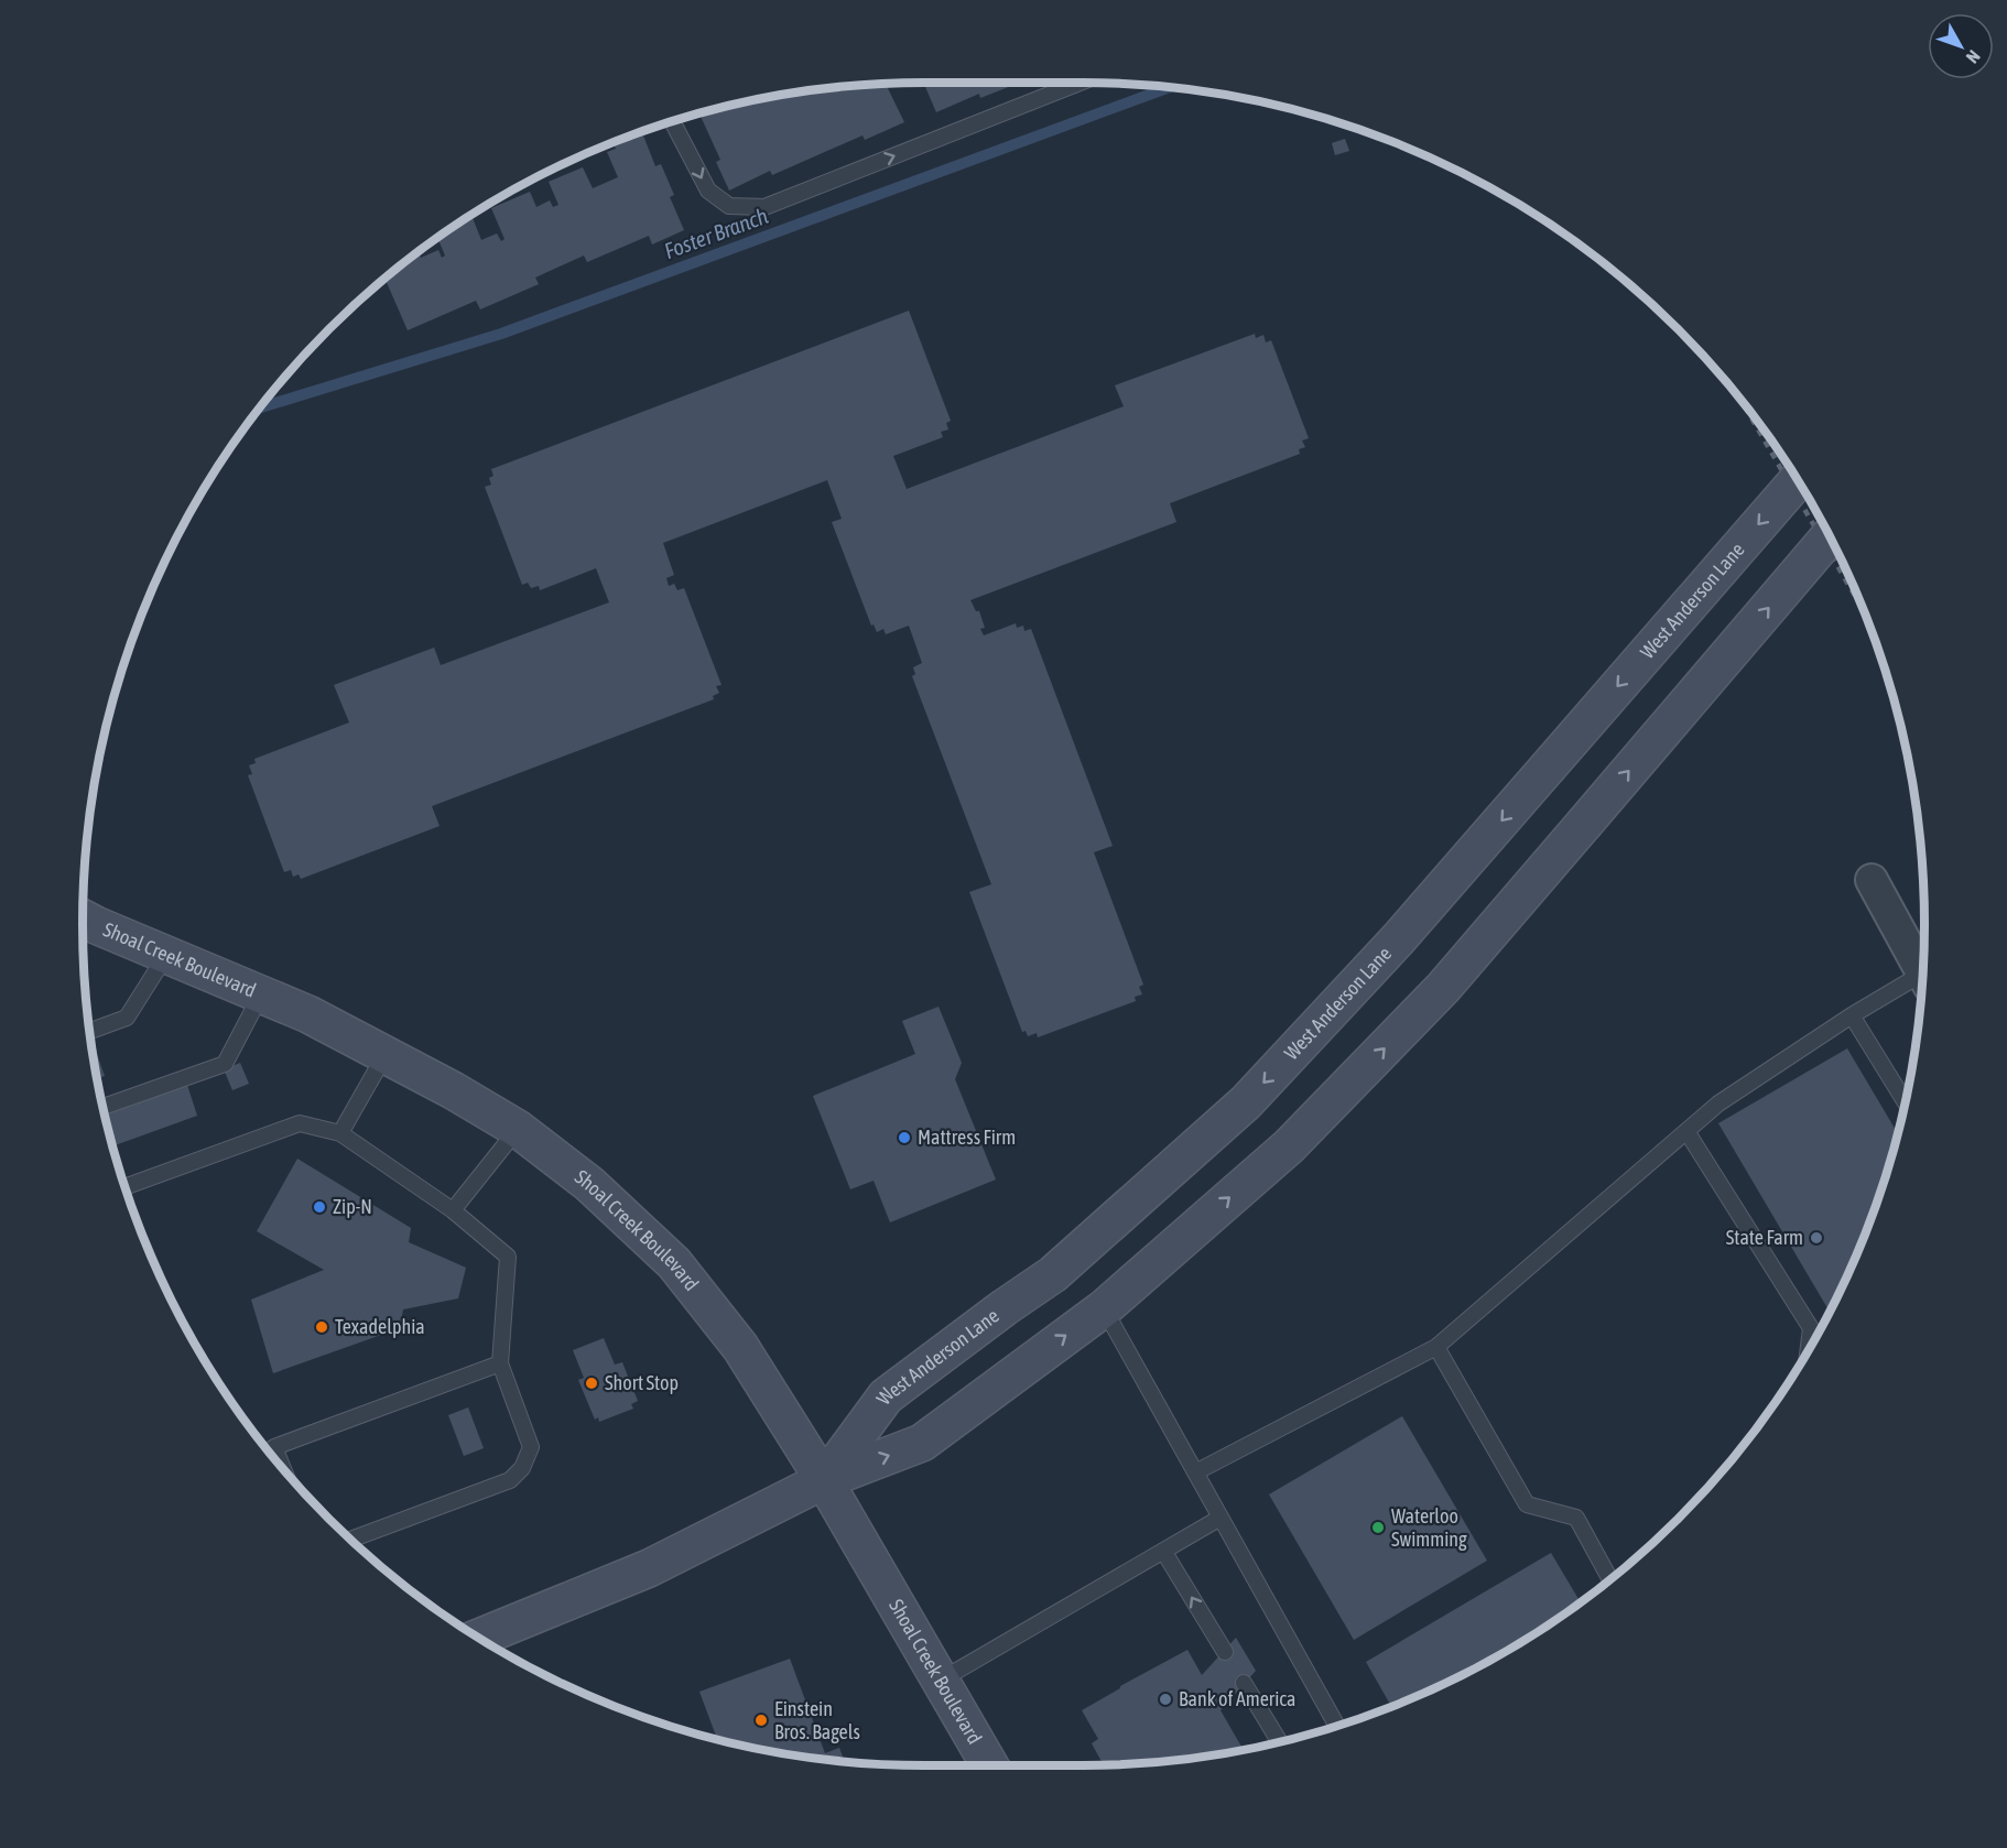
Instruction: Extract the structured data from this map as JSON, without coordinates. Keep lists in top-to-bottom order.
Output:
{
  "streets": {
    "main road": ["West Anderson Lane", "Shoal Creek Boulevard"]
  },
  "crossings": [
    ["West Anderson Lane", "Shoal Creek Boulevard"]
  ],
  "water": ["Foster Branch"],
  "places": [
    "Mattress Firm",
    "Zip-N",
    "State Farm",
    "Texadelphia",
    "Short Stop",
    "Waterloo Swimming",
    "Bank of America",
    "Einstein Bros. Bagels"
  ],
  "north": "bottom right"
}
